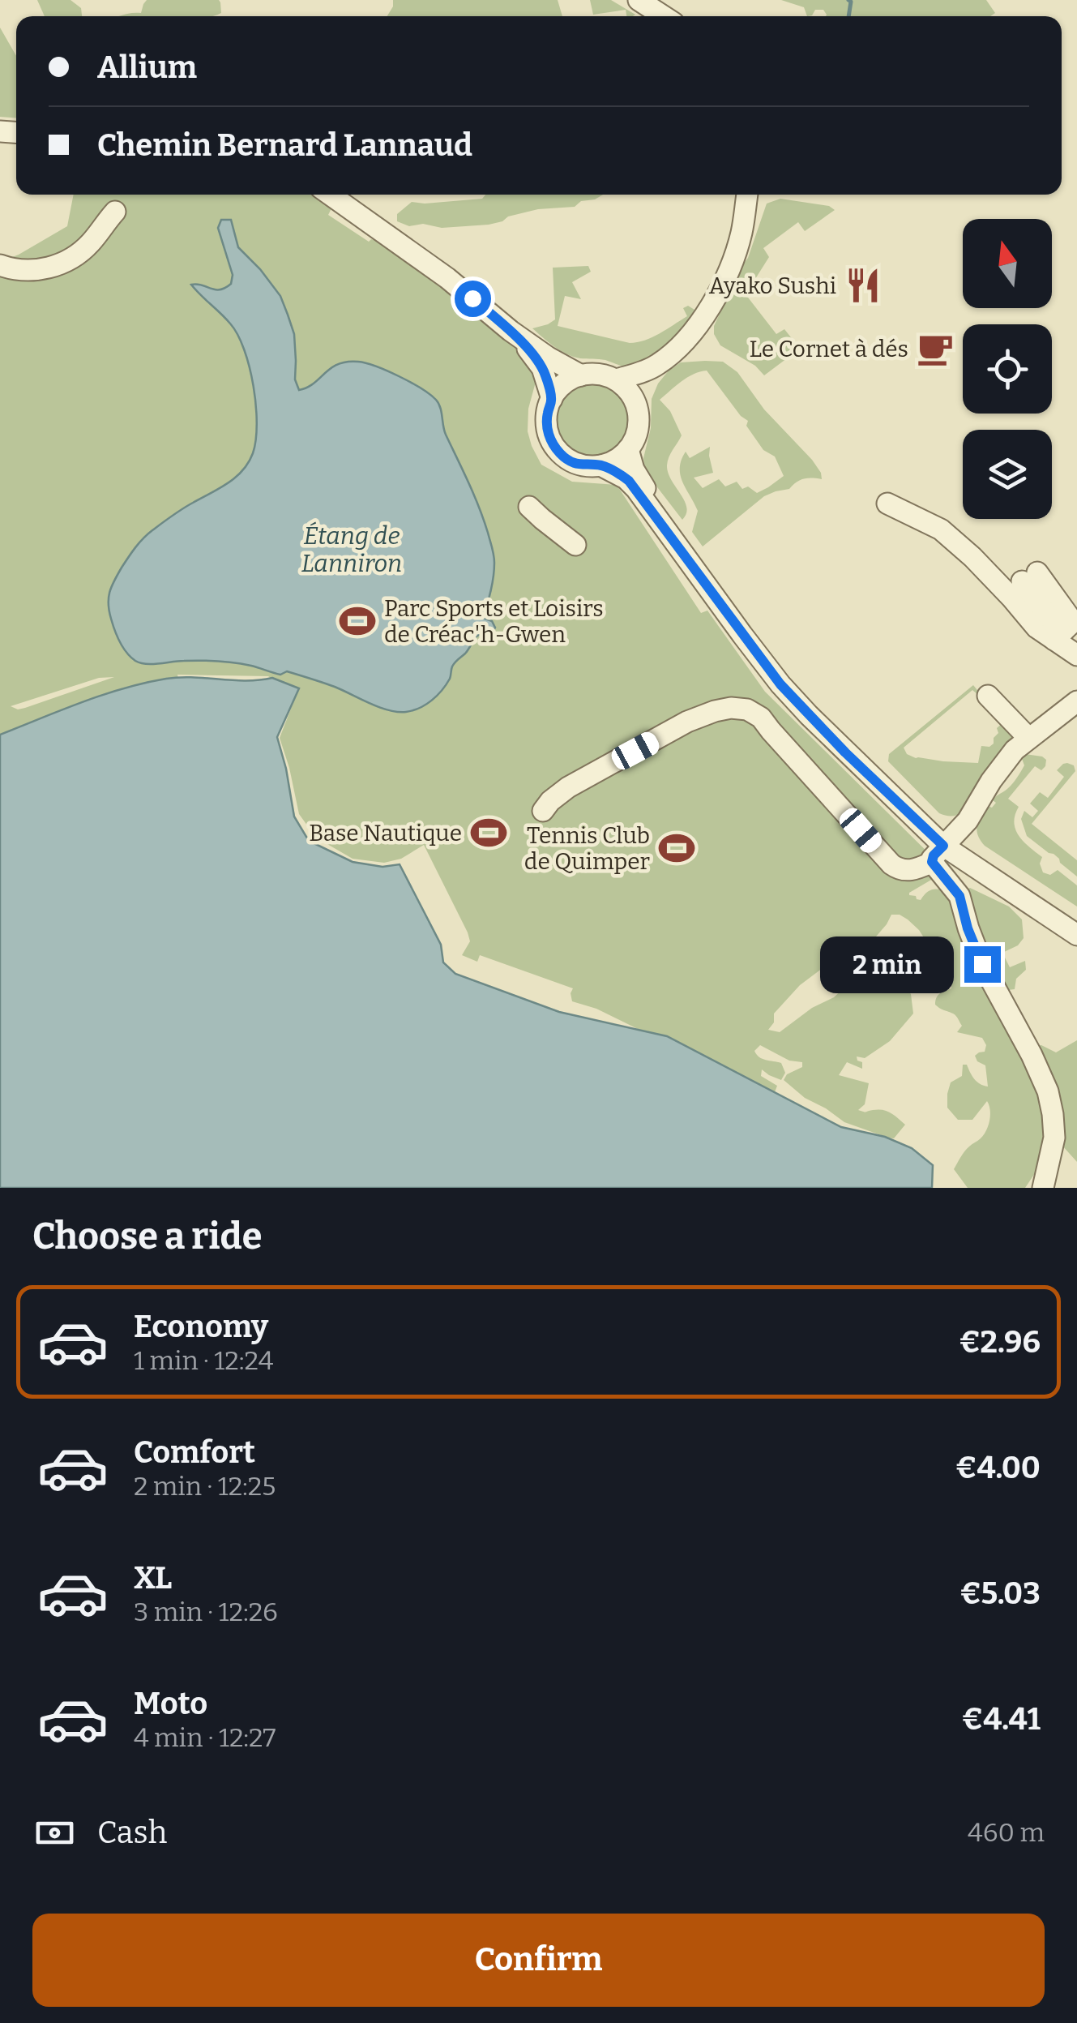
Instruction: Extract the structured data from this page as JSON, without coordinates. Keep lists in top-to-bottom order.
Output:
{
  "water": ["Étang de Lanniron"],
  "places": {
    "restaurant": ["Ayako Sushi"],
    "cafe": ["Le Cornet à dés"],
    "sports": ["Parc Sports et Loisirs de Créac'h-Gwen", "Base Nautique", "Tennis Club de Quimper"]
  },
  "north": "top",
  "page": {
    "banner": ["Allium", "Chemin Bernard Lannaud"],
    "bubble": "2 min",
    "heading": "Choose a ride",
    "list": [
      {
        "name": "Economy",
        "note": "1 min · 12:24",
        "value": "€2.96"
      },
      {
        "name": "Comfort",
        "note": "2 min · 12:25",
        "value": "€4.00"
      },
      {
        "name": "XL",
        "note": "3 min · 12:26",
        "value": "€5.03"
      },
      {
        "name": "Moto",
        "note": "4 min · 12:27",
        "value": "€4.41"
      }
    ],
    "pay": ["Cash", "460 m"],
    "buttons": "Confirm"
  }
}
